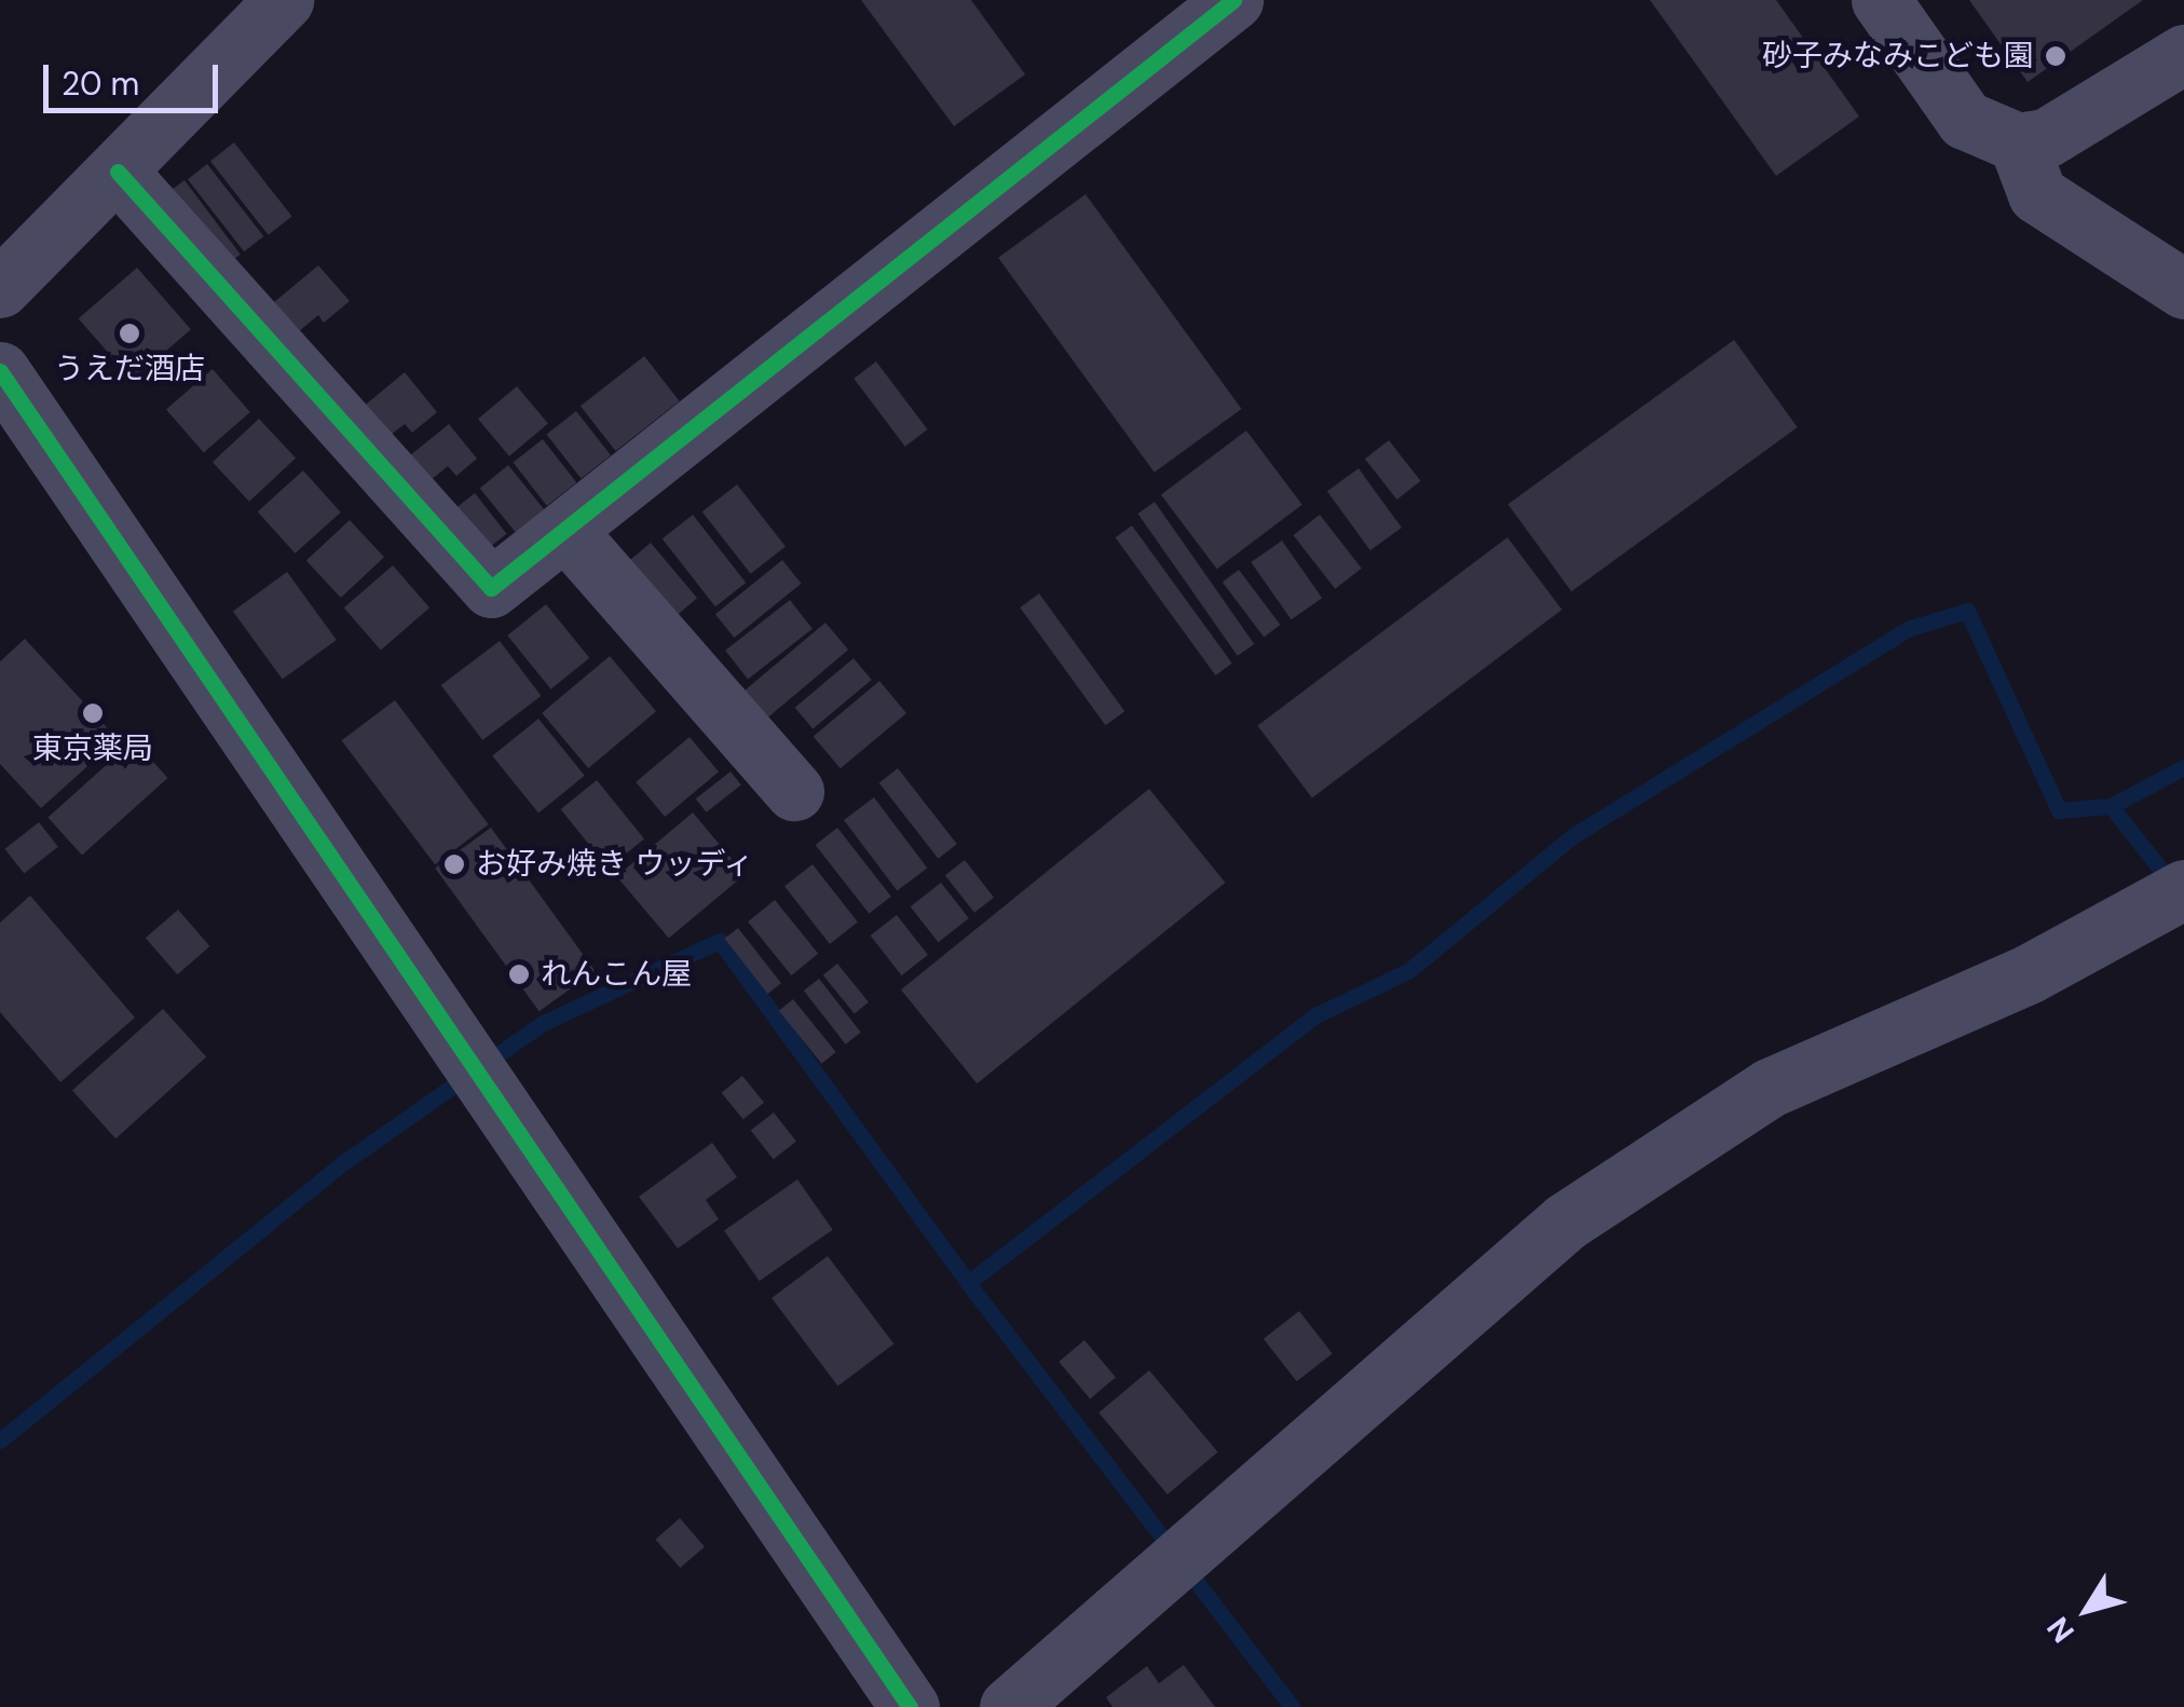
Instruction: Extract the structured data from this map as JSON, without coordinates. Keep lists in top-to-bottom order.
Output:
{
  "places": [
    "砂子みなみこども園",
    "うえだ酒店",
    "東京薬局",
    "お好み焼き ウッディ",
    "れんこん屋"
  ],
  "scale_bar": "20 m",
  "north": "bottom left"
}
